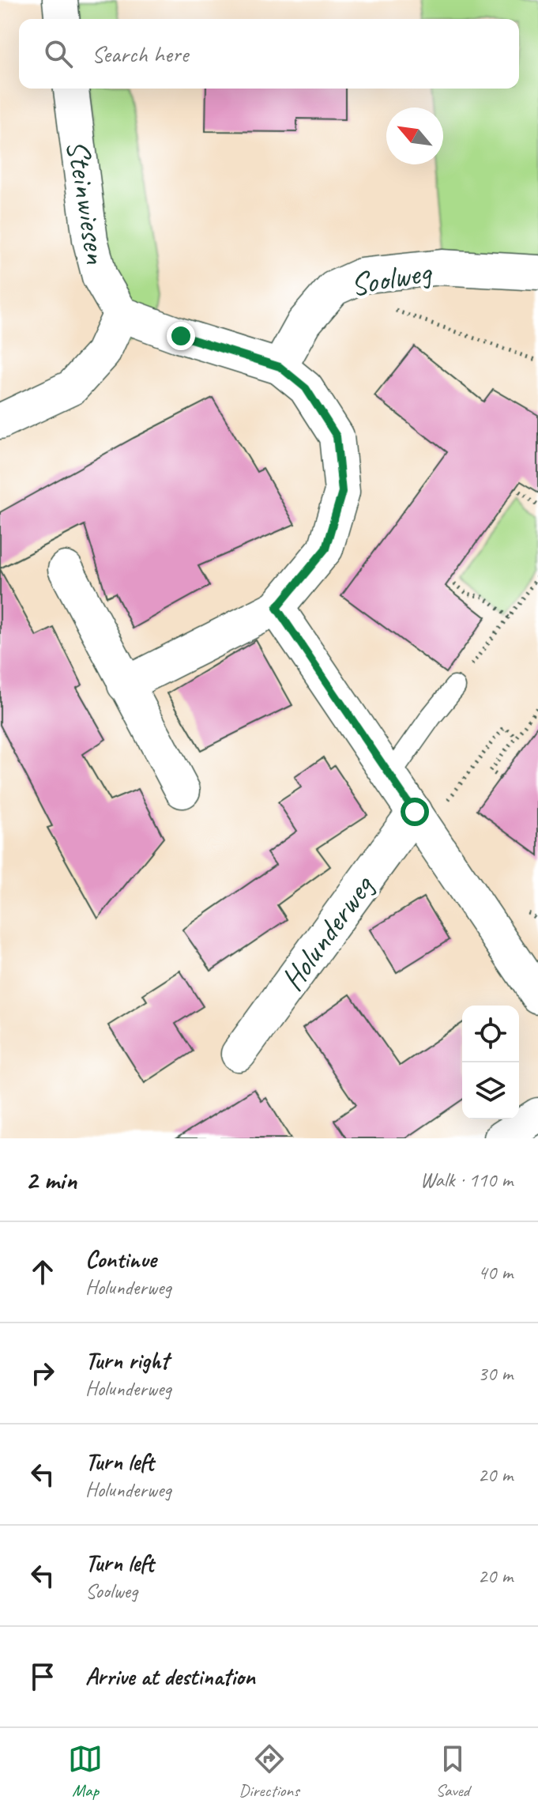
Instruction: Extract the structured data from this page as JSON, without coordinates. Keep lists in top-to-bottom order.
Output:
{
  "streets": {
    "street": ["Steinwiesen", "Soolweg", "Holunderweg"]
  },
  "north": "top left",
  "page": {
    "search": "Search here",
    "heading": ["2 min", "Walk · 110 m"],
    "list": [
      ["Continue", "Holunderweg", "40 m"],
      ["Turn right", "Holunderweg", "30 m"],
      ["Turn left", "Holunderweg", "20 m"],
      ["Turn left", "Soolweg", "20 m"],
      "Arrive at destination"
    ],
    "nav": ["Map", "Directions", "Saved"]
  }
}
